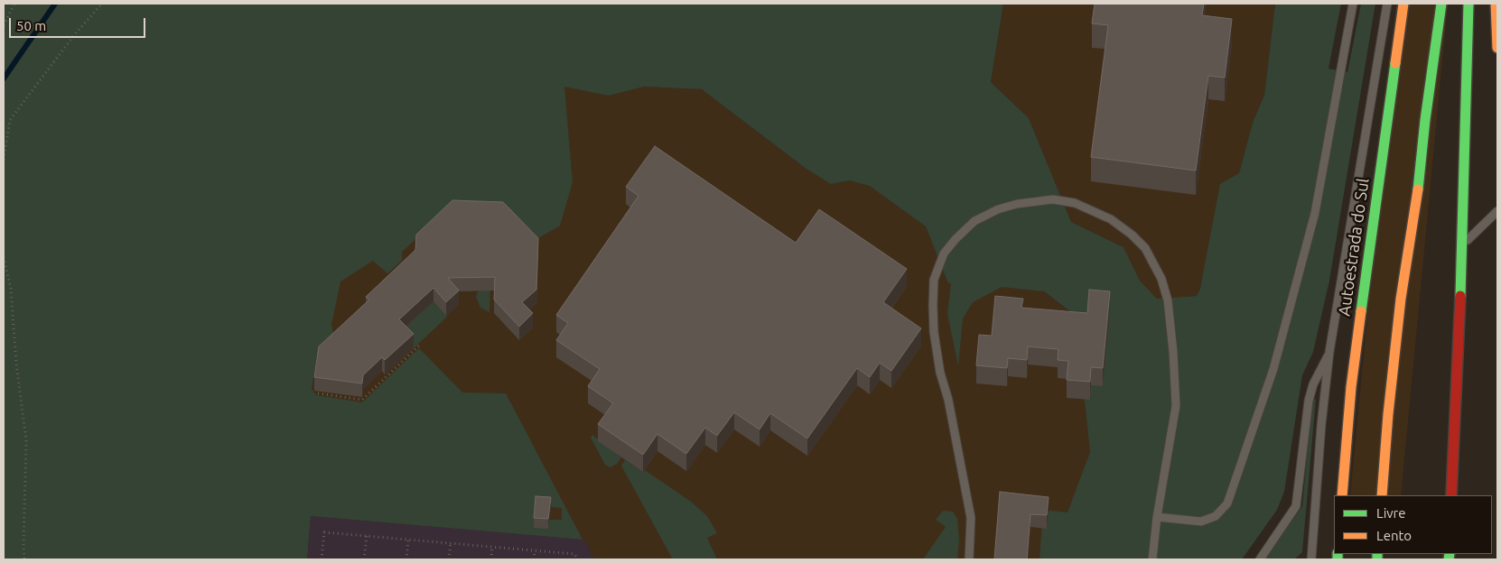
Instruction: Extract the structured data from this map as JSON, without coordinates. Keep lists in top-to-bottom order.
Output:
{
  "streets": {
    "highway": ["Autoestrada do Sul"]
  },
  "legend": ["Livre", "Lento"],
  "scale_bar": "50 m"
}
